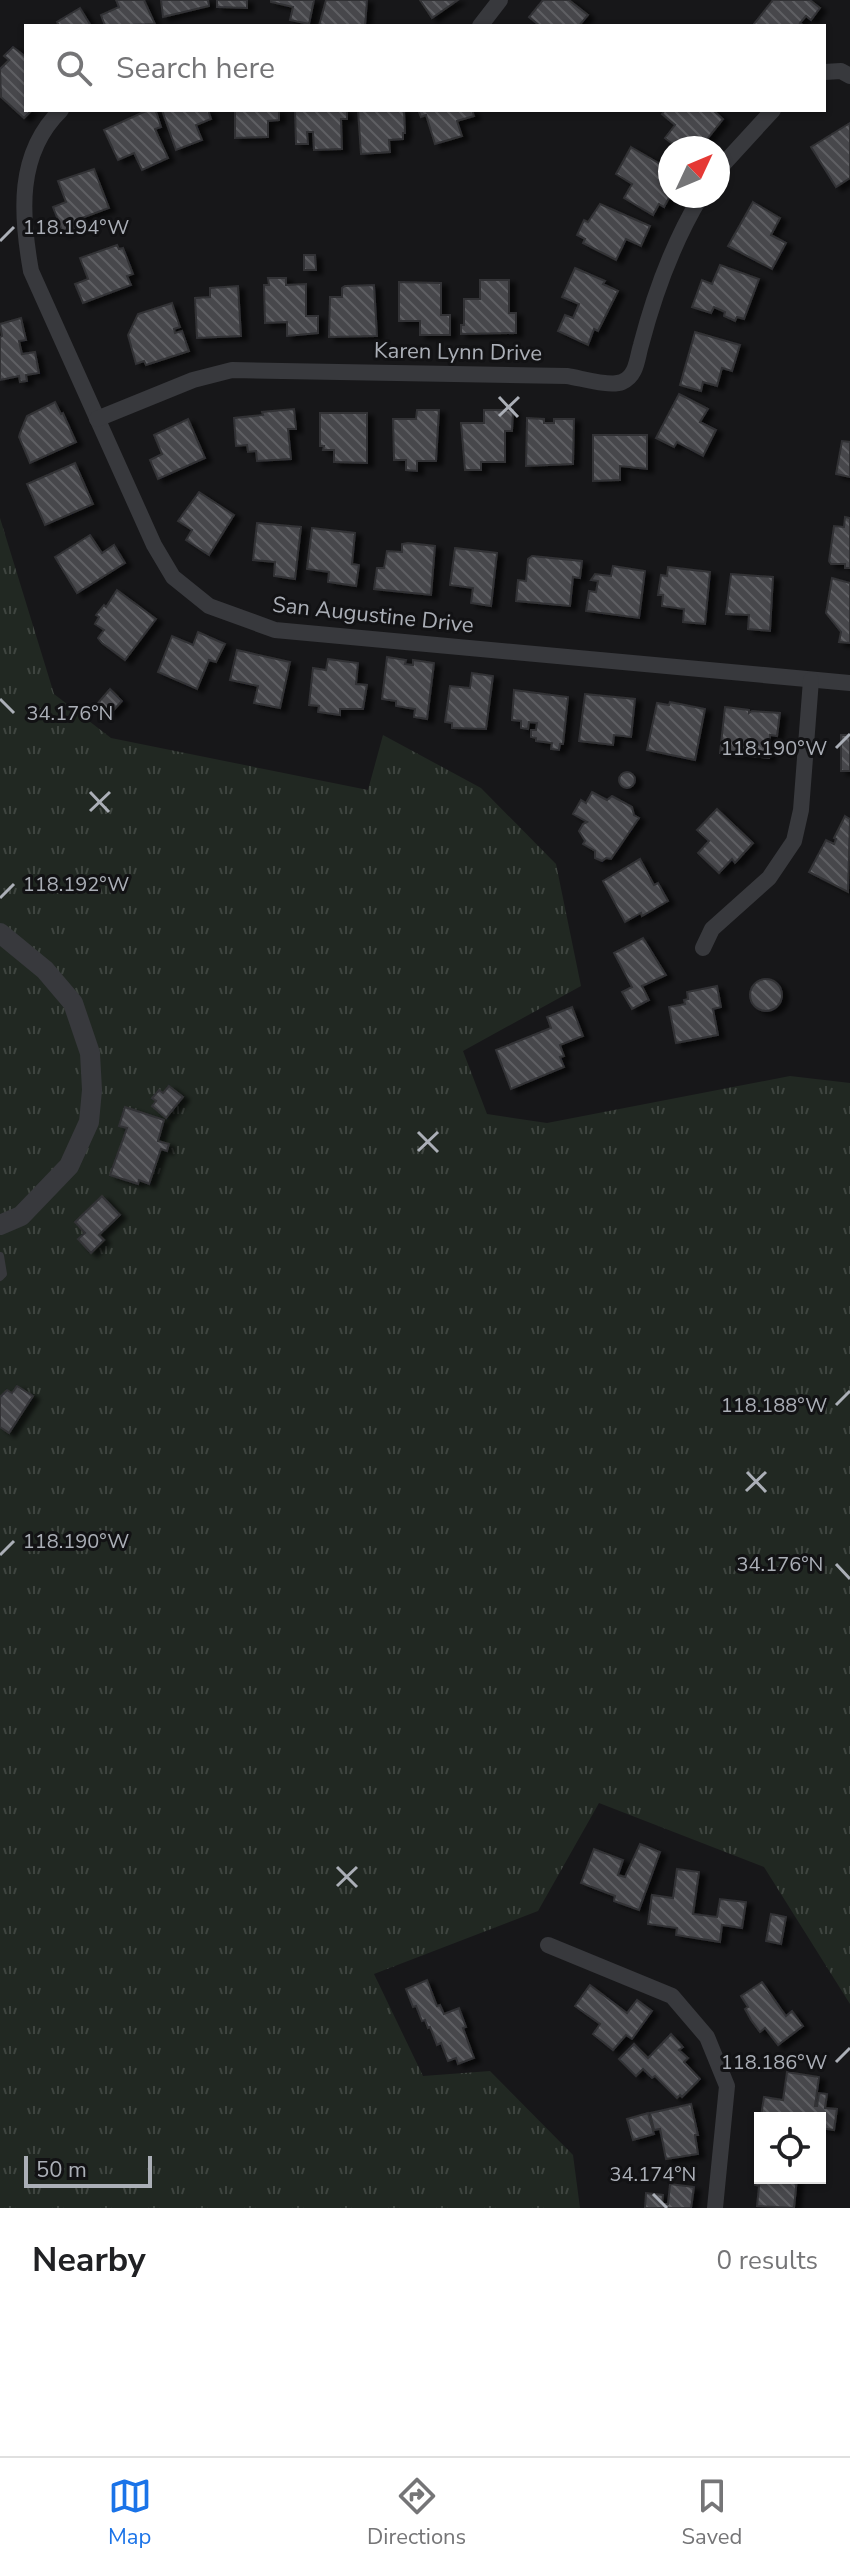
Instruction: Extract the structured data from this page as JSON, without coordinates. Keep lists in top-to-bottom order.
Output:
{
  "streets": {
    "street": ["Karen Lynn Drive", "San Augustine Drive"]
  },
  "crossings": [
    ["Karen Lynn Drive", "San Augustine Drive"]
  ],
  "scale_bar": "50 m",
  "north": "top right",
  "page": {
    "search": "Search here",
    "scale": "50 m",
    "heading": ["Nearby", "0 results"],
    "nav": ["Map", "Directions", "Saved"]
  },
  "coordinates": [
    "118.194°W",
    "34.176°N",
    "118.190°W",
    "118.192°W",
    "118.188°W",
    "118.186°W",
    "34.174°N"
  ]
}
